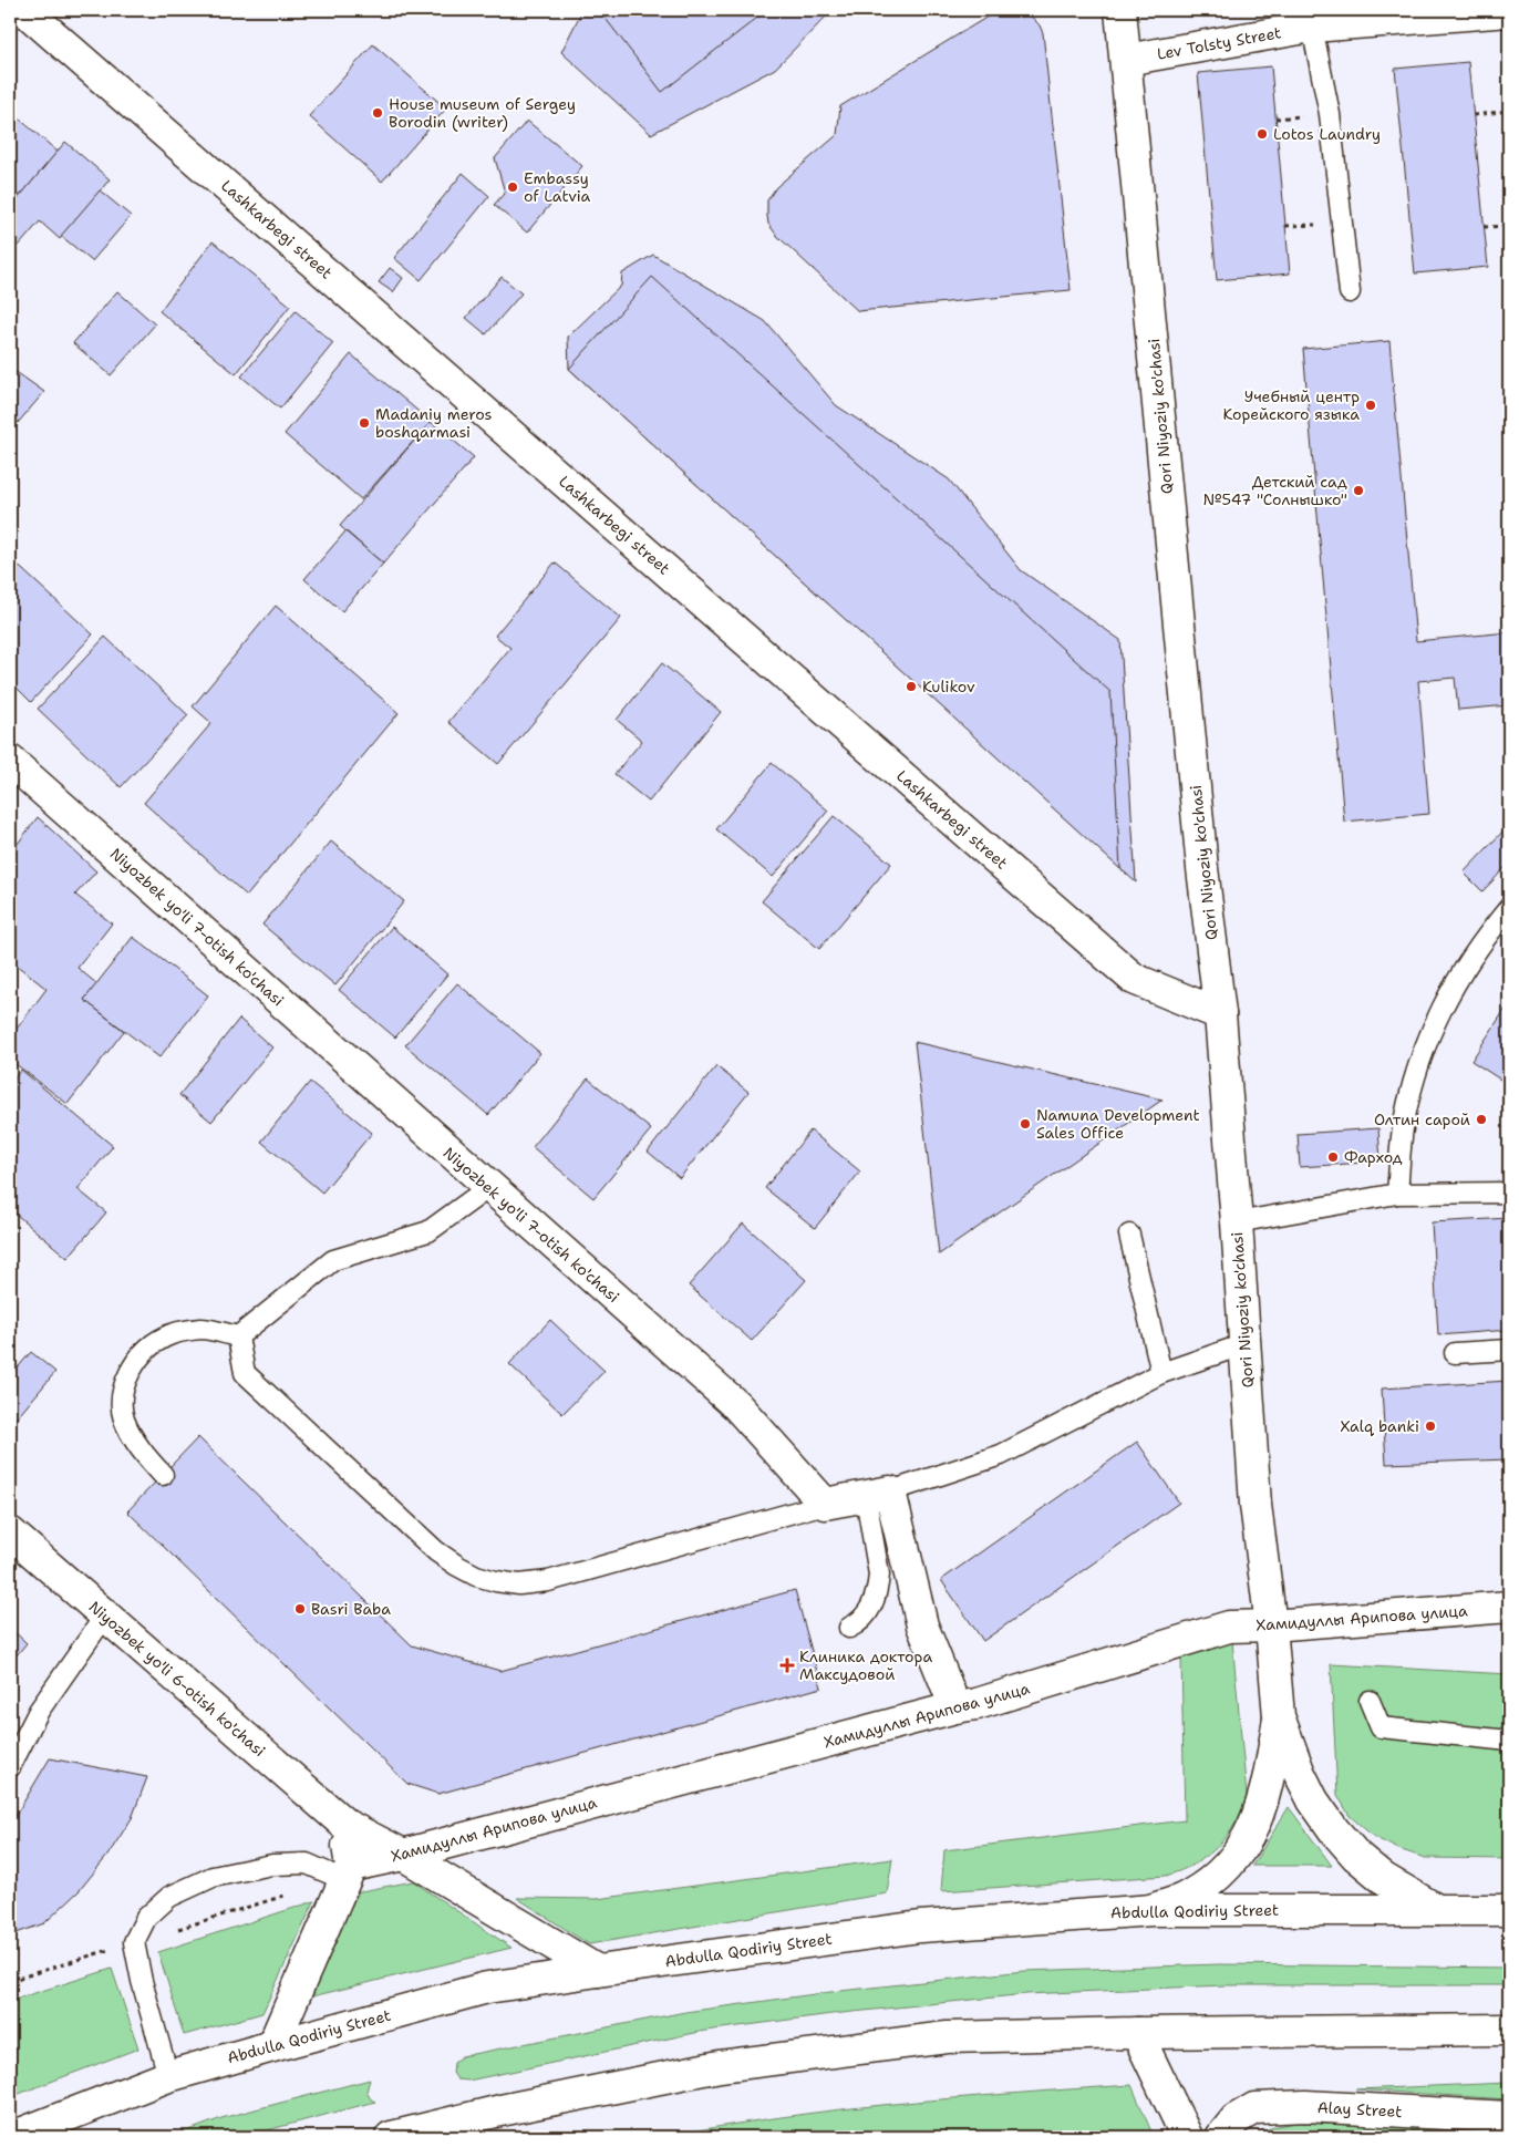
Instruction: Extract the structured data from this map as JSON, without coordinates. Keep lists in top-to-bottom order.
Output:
{
  "streets": {
    "street": [
      "Lev Tolsty Street",
      "Lashkarbegi street",
      "Qori Niyoziy ko'chasi",
      "Niyozbek yo'li 7-otish ko'chasi",
      "Хамидуллы Арипова улица",
      "Niyozbek yo'li 6-otish ko'chasi",
      "Abdulla Qodiriy Street",
      "Alay Street"
    ]
  },
  "crossings": [
    ["Lev Tolsty Street", "Qori Niyoziy ko'chasi"],
    ["Lashkarbegi street", "Qori Niyoziy ko'chasi"],
    ["Qori Niyoziy ko'chasi", "Хамидуллы Арипова улица"],
    ["Qori Niyoziy ko'chasi", "Abdulla Qodiriy Street"],
    ["Хамидуллы Арипова улица", "Niyozbek yo'li 6-otish ko'chasi"],
    ["Niyozbek yo'li 6-otish ko'chasi", "Abdulla Qodiriy Street"]
  ],
  "places": {
    "other": [
      "House museum of Sergey Borodin (writer)",
      "Lotos Laundry",
      "Embassy of Latvia",
      "Учебный центр Корейского языка",
      "Madaniy meros boshqarmasi",
      "Детский сад №547 \"Солнышко\"",
      "Kulikov",
      "Олтин сарой",
      "Namuna Development Sales Office",
      "Фарход",
      "Xalq banki",
      "Basri Baba"
    ],
    "health": ["Клиника доктора Максудовой"]
  }
}
